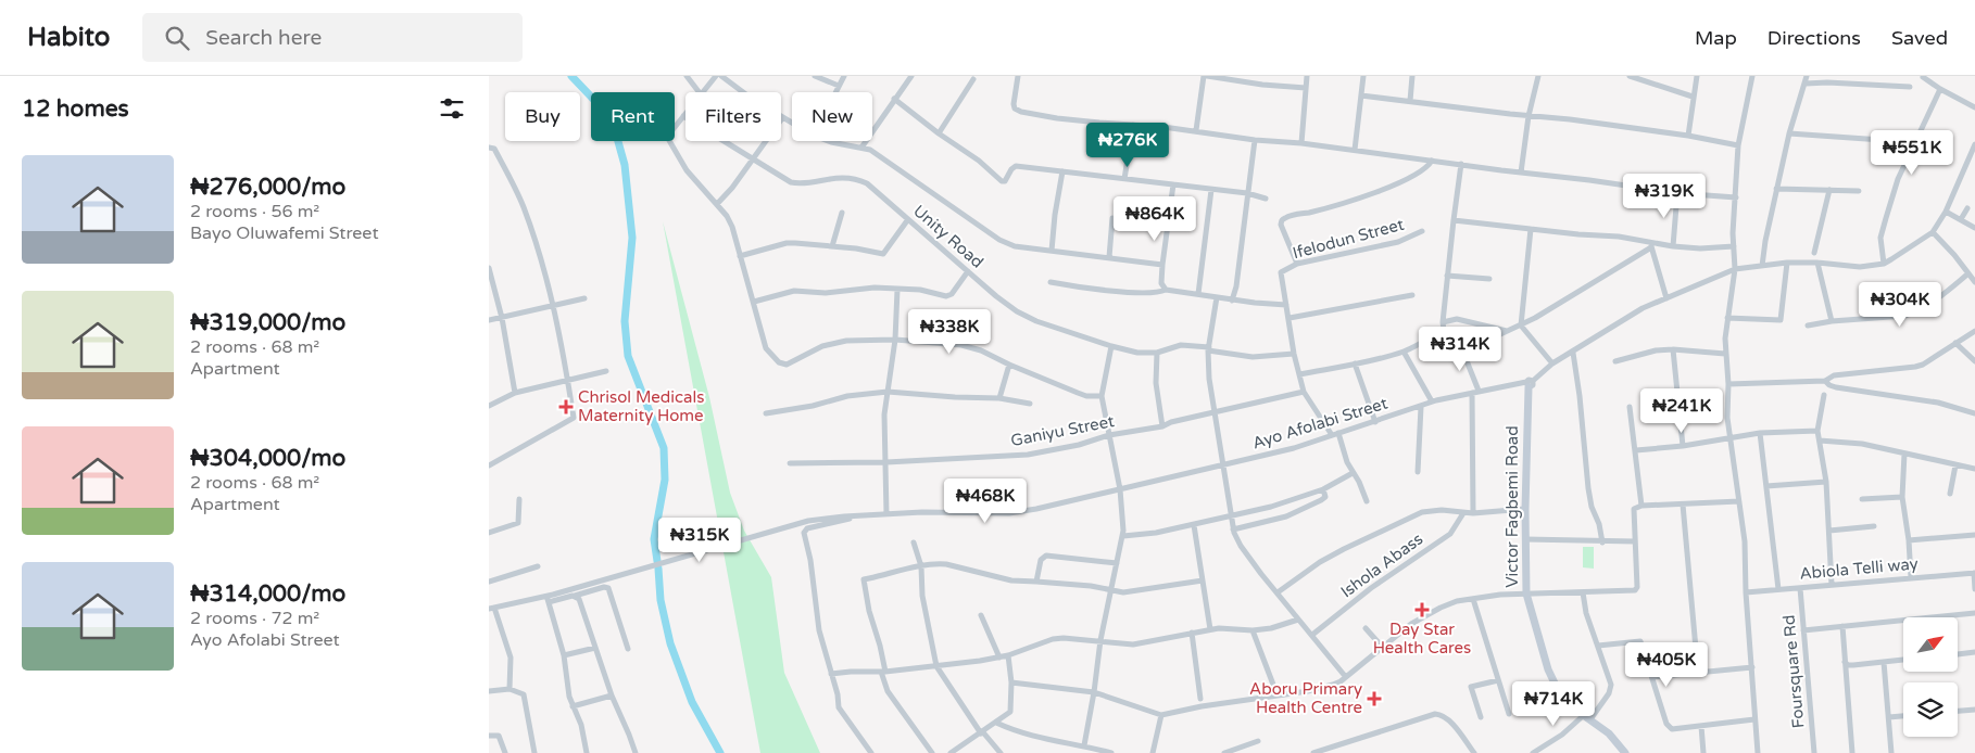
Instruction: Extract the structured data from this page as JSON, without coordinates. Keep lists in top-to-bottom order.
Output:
{
  "streets": {
    "street": [
      "Unity Road",
      "Ifelodun Street",
      "Ayo Afolabi Street",
      "Ganiyu Street",
      "Victor Fagbemi Road",
      "Ishola Abass",
      "Abiola Telli way",
      "Foursquare Rd"
    ]
  },
  "crossings": [
    ["Ayo Afolabi Street", "Victor Fagbemi Road"],
    ["Abiola Telli way", "Foursquare Rd"]
  ],
  "places": {
    "health": ["Chrisol Medicals Maternity Home", "Day Star Health Cares", "Aboru Primary Health Centre"]
  },
  "north": "top right",
  "page": {
    "header": "Habito",
    "search": "Search here",
    "nav": ["Map", "Directions", "Saved"],
    "heading": "12 homes",
    "chip": [
      "Buy",
      "Rent",
      "Filters",
      "New"
    ],
    "price": [
      "₦276K",
      "₦551K",
      "₦319K",
      "₦864K",
      "₦304K",
      "₦338K",
      "₦314K",
      "₦241K",
      "₦468K",
      "₦315K",
      "₦405K",
      "₦714K"
    ],
    "list": [
      {
        "name": "₦276,000/mo",
        "note": "2 rooms · 56 m² · Bayo Oluwafemi Street"
      },
      {
        "name": "₦319,000/mo",
        "note": "2 rooms · 68 m² · Apartment"
      },
      {
        "name": "₦304,000/mo",
        "note": "2 rooms · 68 m² · Apartment"
      },
      {
        "name": "₦314,000/mo",
        "note": "2 rooms · 72 m² · Ayo Afolabi Street"
      }
    ]
  }
}
